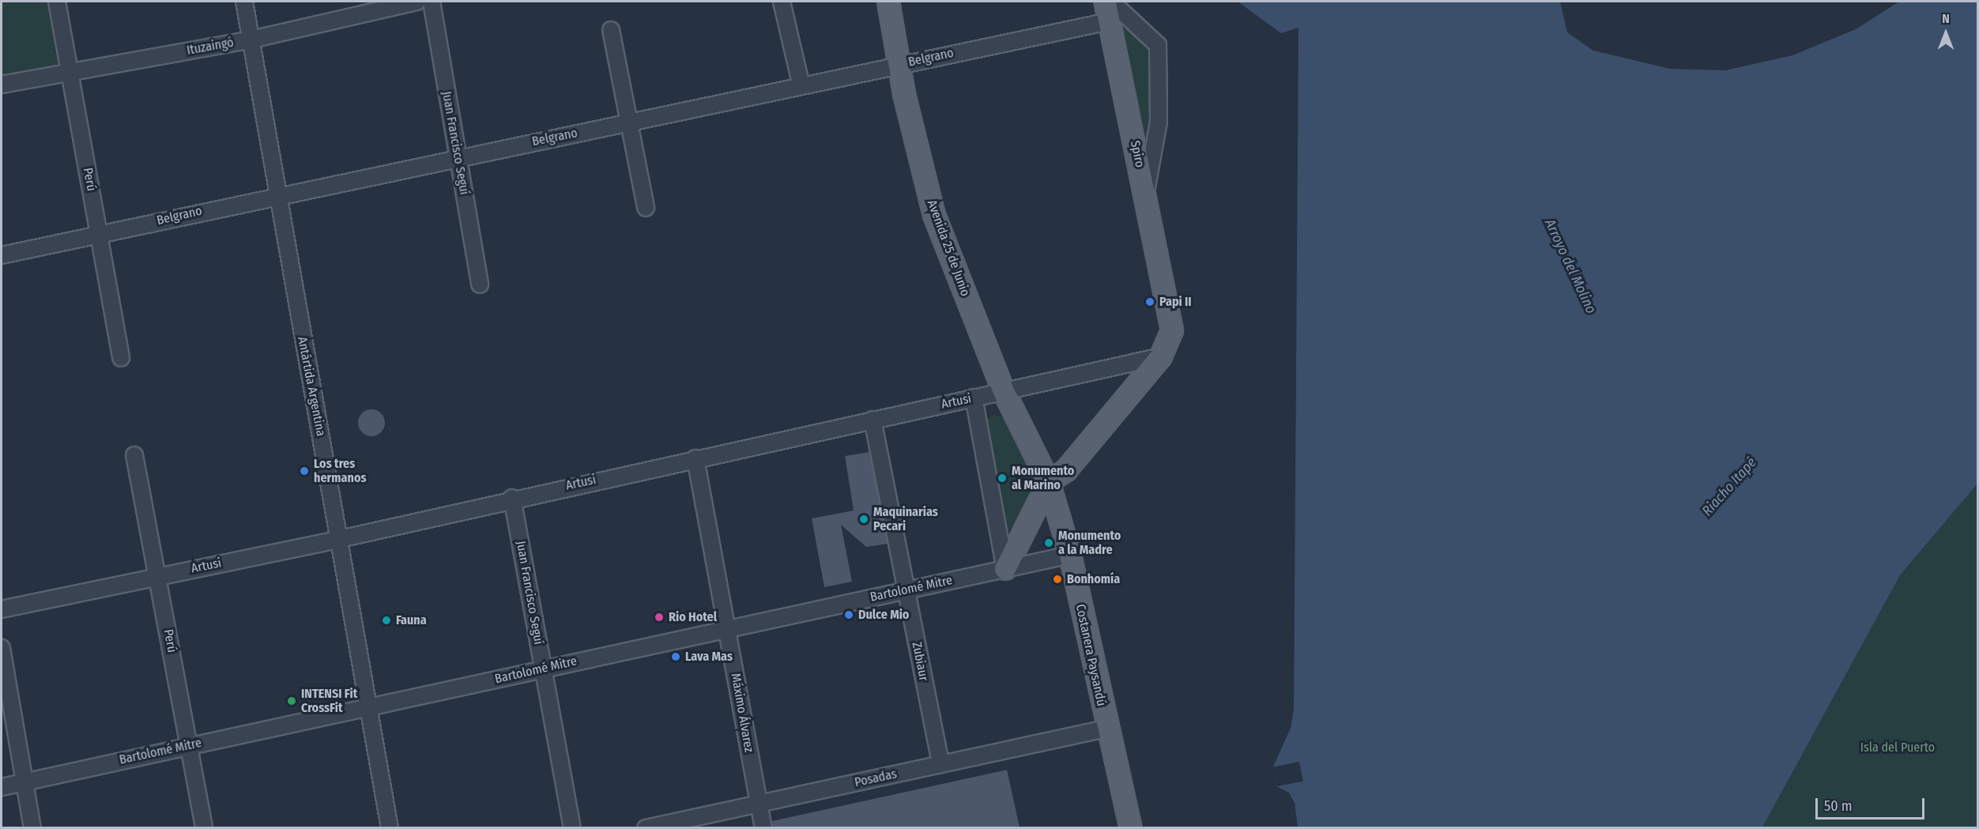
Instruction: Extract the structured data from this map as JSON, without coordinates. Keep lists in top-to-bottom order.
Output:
{
  "streets": {
    "main road": ["Spiro", "Avenida 25 de Junio", "Costanera Paysandú"],
    "street": [
      "Ituzaingó",
      "Belgrano",
      "Juan Francisco Seguí",
      "Perú",
      "Antártida Argentina",
      "Artusi",
      "Bartolomé Mitre",
      "Zubiaur",
      "Máximo Álvarez",
      "Posadas"
    ]
  },
  "crossings": [
    ["Ituzaingó", "Perú"],
    ["Ituzaingó", "Antártida Argentina"],
    ["Belgrano", "Juan Francisco Seguí"],
    ["Belgrano", "Spiro"],
    ["Belgrano", "Perú"],
    ["Belgrano", "Avenida 25 de Junio"],
    ["Belgrano", "Antártida Argentina"],
    ["Juan Francisco Seguí", "Artusi"],
    ["Juan Francisco Seguí", "Bartolomé Mitre"],
    ["Spiro", "Artusi"],
    ["Perú", "Artusi"],
    ["Perú", "Bartolomé Mitre"],
    ["Avenida 25 de Junio", "Artusi"],
    ["Avenida 25 de Junio", "Costanera Paysandú"],
    ["Antártida Argentina", "Artusi"],
    ["Antártida Argentina", "Bartolomé Mitre"],
    ["Artusi", "Zubiaur"],
    ["Artusi", "Máximo Álvarez"],
    ["Bartolomé Mitre", "Costanera Paysandú"],
    ["Bartolomé Mitre", "Zubiaur"],
    ["Bartolomé Mitre", "Máximo Álvarez"],
    ["Costanera Paysandú", "Posadas"],
    ["Zubiaur", "Posadas"],
    ["Máximo Álvarez", "Posadas"]
  ],
  "water": ["Arroyo del Molino", "Riacho Itapé"],
  "parks": ["Isla del Puerto"],
  "places": [
    "Papi II",
    "Los tres hermanos",
    "Monumento al Marino",
    "Maquinarias Pecari",
    "Monumento a la Madre",
    "Bonhomía",
    "Dulce Mio",
    "Rio Hotel",
    "Fauna",
    "Lava Mas",
    "INTENSI Fit CrossFit"
  ],
  "scale_bar": "50 m",
  "north": "top"
}
